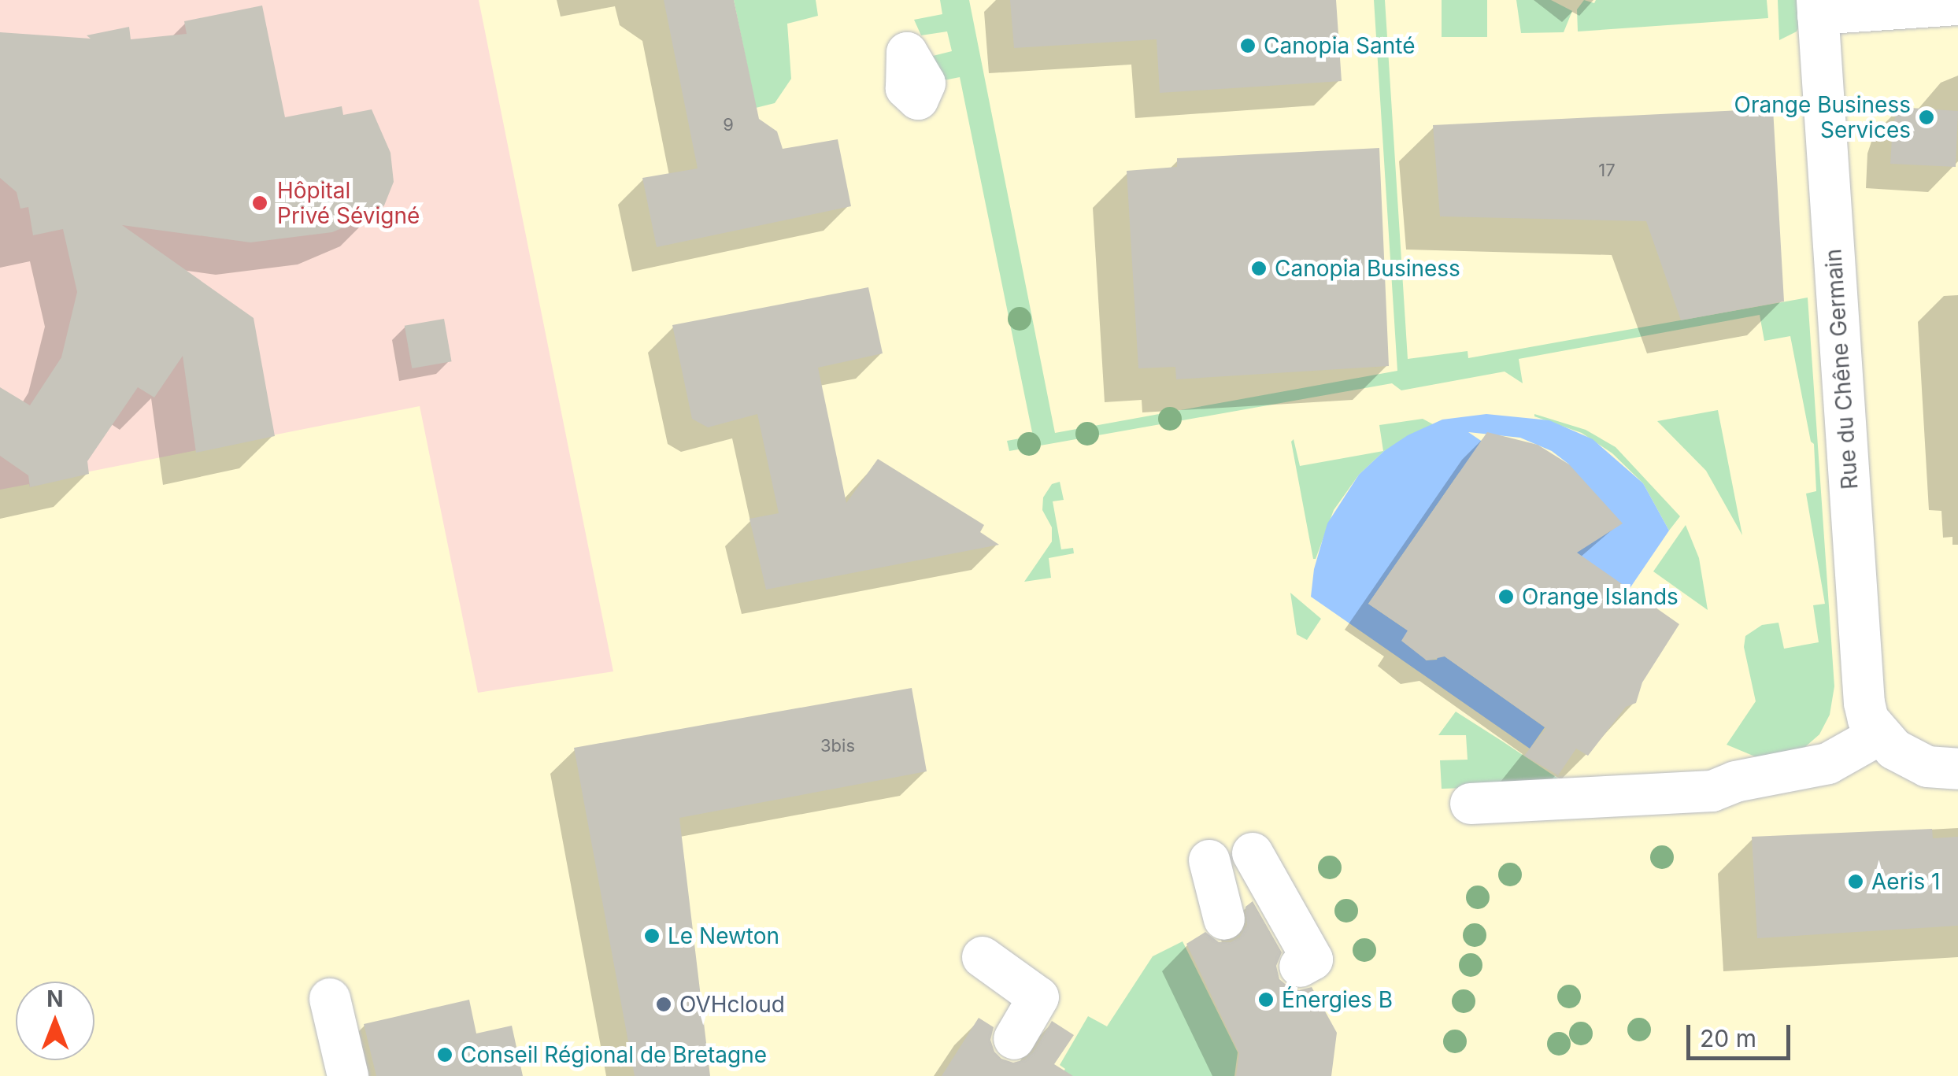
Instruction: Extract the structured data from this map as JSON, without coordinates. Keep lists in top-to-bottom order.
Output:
{
  "streets": {
    "street": ["Rue du Chêne Germain"]
  },
  "places": [
    "Canopia Santé",
    "Orange Business Services",
    "Hôpital Privé Sévigné",
    "Canopia Business",
    "Orange Islands",
    "Aeris 1",
    "Le Newton",
    "Énergies B",
    "OVHcloud",
    "Conseil Régional de Bretagne"
  ],
  "house_numbers": ["9", "17", "3bis"],
  "scale_bar": "20 m",
  "north": "top"
}
